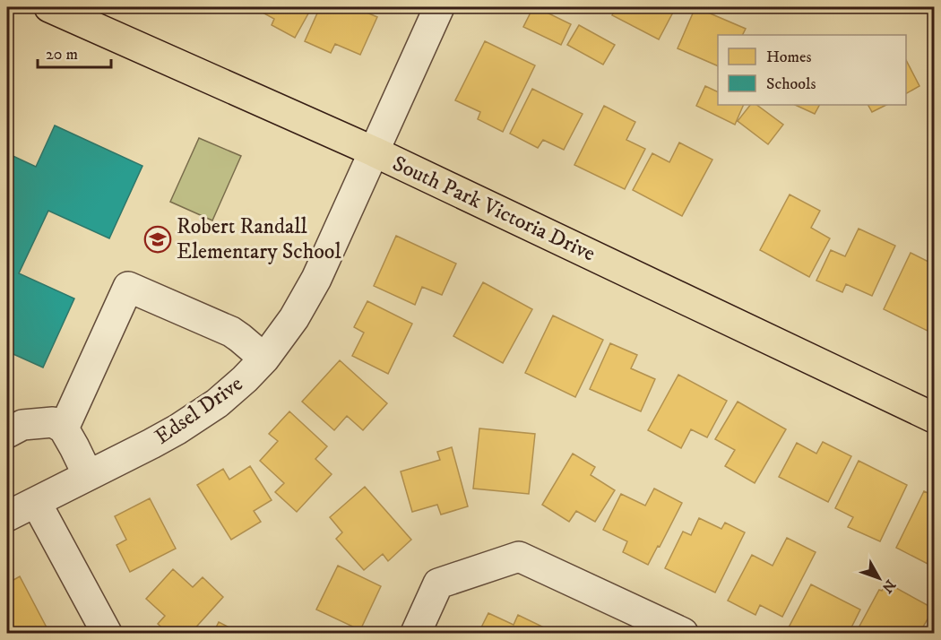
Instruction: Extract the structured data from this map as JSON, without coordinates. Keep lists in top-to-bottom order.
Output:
{
  "streets": {
    "main road": ["South Park Victoria Drive"],
    "street": ["Edsel Drive"]
  },
  "crossings": [
    ["South Park Victoria Drive", "Edsel Drive"]
  ],
  "places": {
    "school or university": ["Robert Randall Elementary School"]
  },
  "legend": ["Homes", "Schools"],
  "scale_bar": "20 m",
  "north": "bottom right"
}
